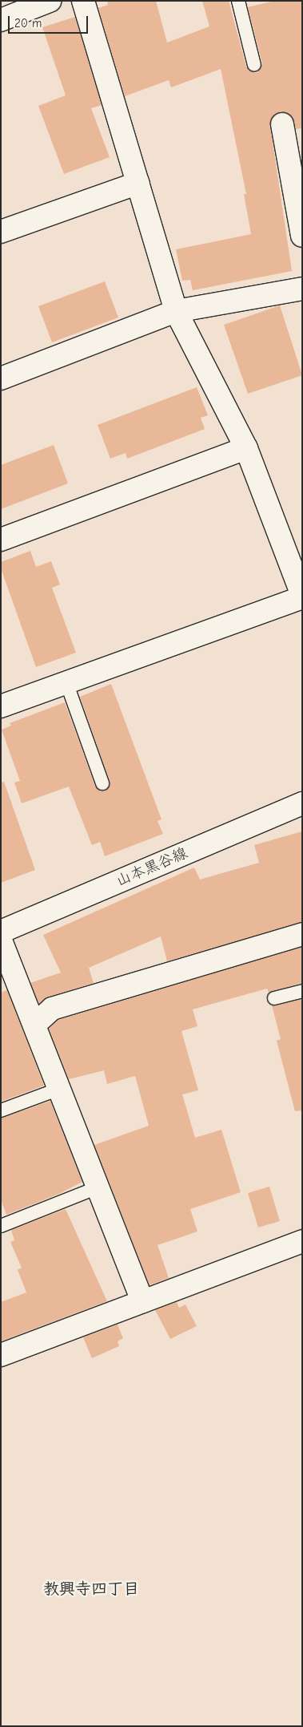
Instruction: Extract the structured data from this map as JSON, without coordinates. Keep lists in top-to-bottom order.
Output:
{
  "streets": {
    "street": ["山本黒谷線"]
  },
  "districts": ["教興寺四丁目"],
  "scale_bar": "20 m"
}
